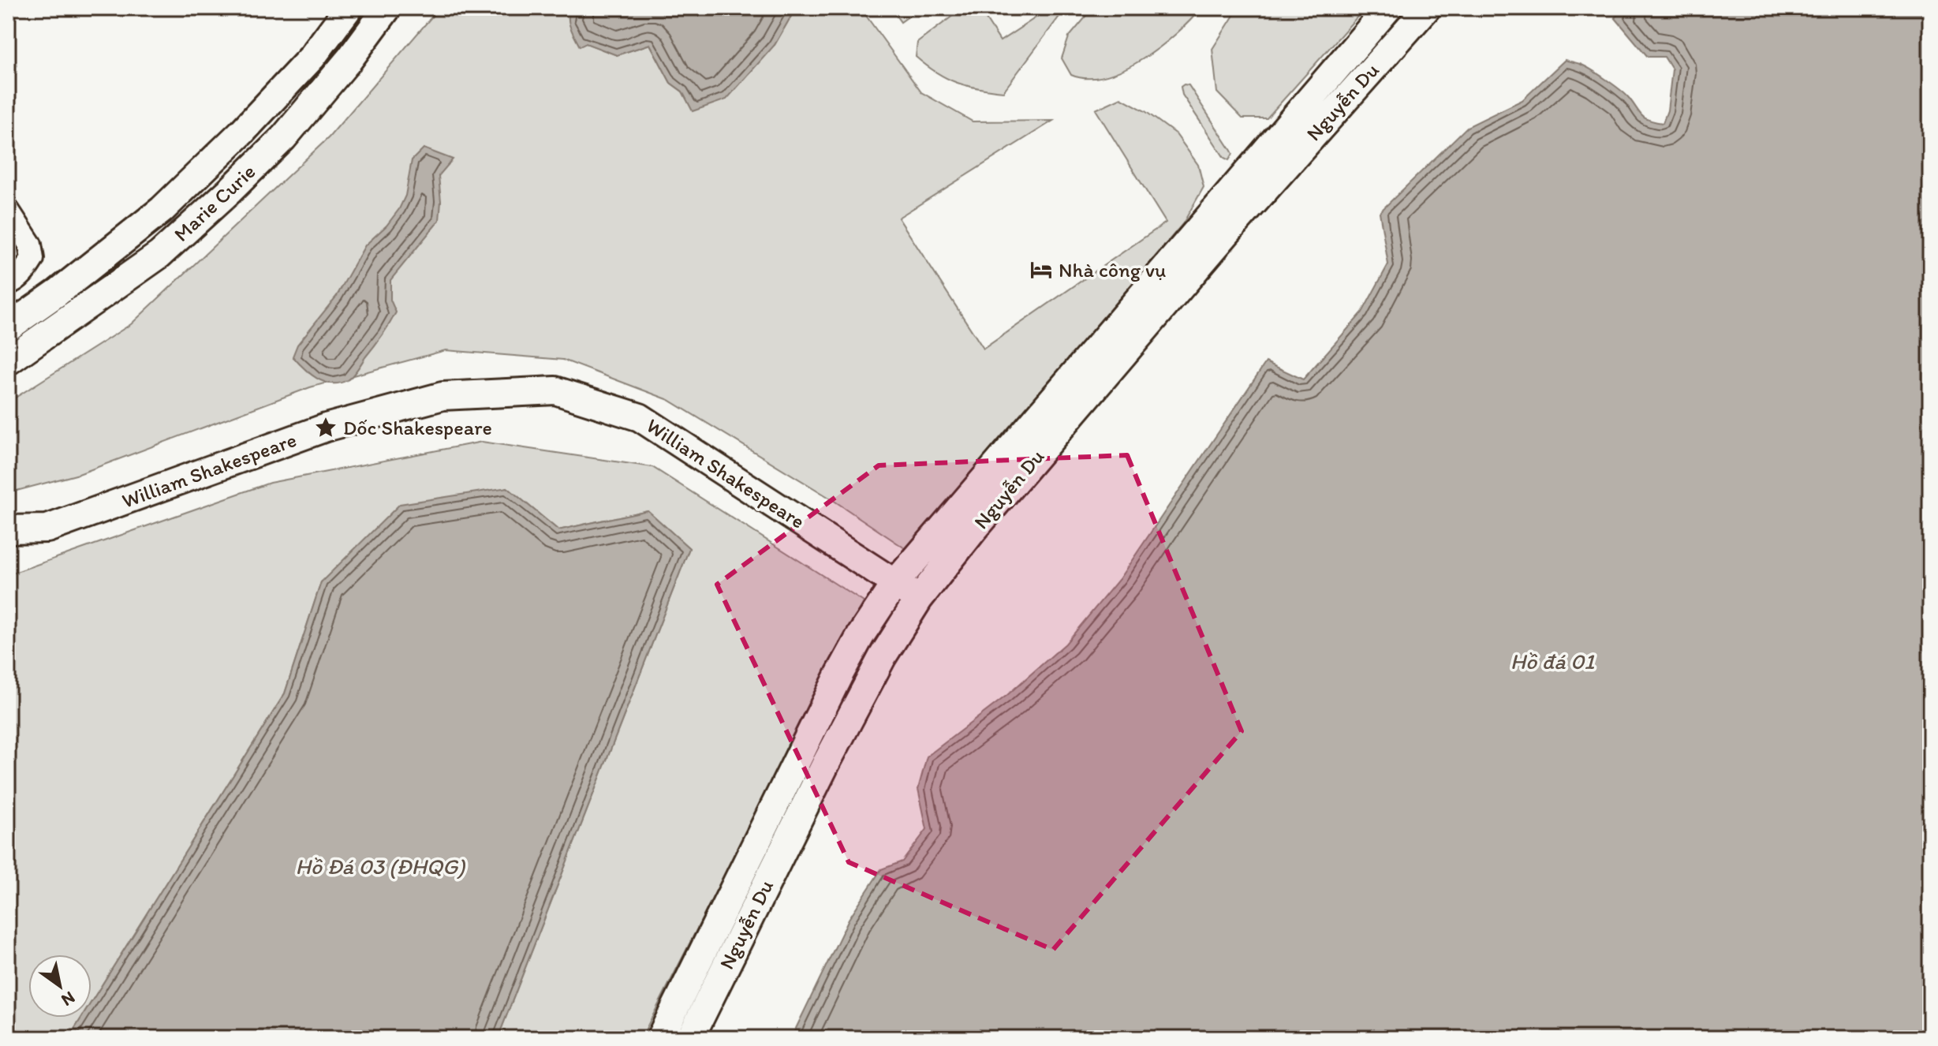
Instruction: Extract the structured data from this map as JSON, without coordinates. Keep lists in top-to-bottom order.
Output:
{
  "streets": {
    "street": ["Nguyễn Du", "Marie Curie", "William Shakespeare"]
  },
  "crossings": [
    ["Nguyễn Du", "William Shakespeare"]
  ],
  "water": ["Hồ đá 01", "Hồ Đá 03 (ĐHQG)"],
  "places": {
    "hotel": ["Nhà công vụ"],
    "place": ["Dốc Shakespeare"]
  },
  "north": "bottom right"
}
